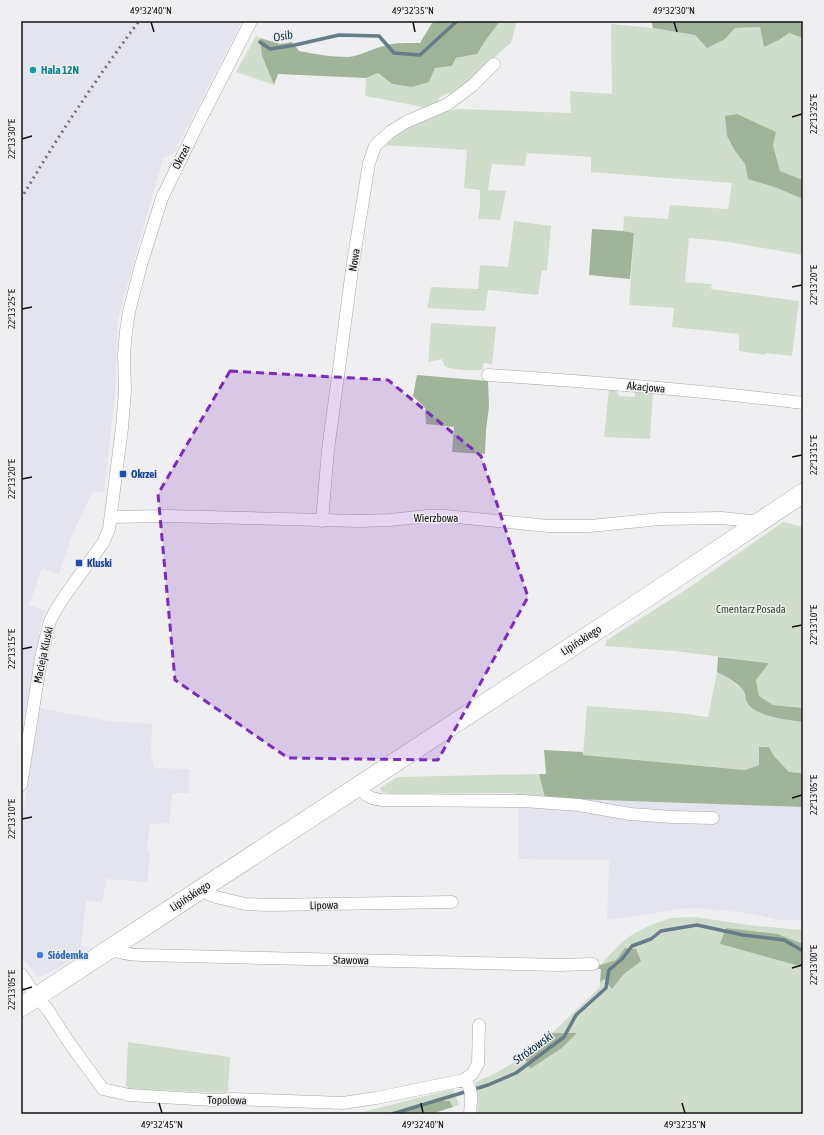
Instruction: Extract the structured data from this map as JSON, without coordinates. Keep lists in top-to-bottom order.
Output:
{
  "streets": {
    "main road": ["Lipińskiego"],
    "street": [
      "Okrzei",
      "Nowa",
      "Akacjowa",
      "Wierzbowa",
      "Macieja Kluski",
      "Lipowa",
      "Stawowa",
      "Topolowa"
    ]
  },
  "crossings": [
    ["Okrzei", "Wierzbowa"],
    ["Okrzei", "Macieja Kluski"],
    ["Nowa", "Wierzbowa"],
    ["Wierzbowa", "Lipińskiego"],
    ["Wierzbowa", "Macieja Kluski"],
    ["Lipińskiego", "Lipowa"],
    ["Lipińskiego", "Stawowa"],
    ["Lipińskiego", "Topolowa"]
  ],
  "water": ["Osib", "Stróżowski"],
  "parks": ["Cmentarz Posada"],
  "places": {
    "other": ["Hala 12N", "Siódemka"],
    "transit": ["Okrzei", "Kluski"]
  },
  "coordinates": [
    "49°32'40\"N",
    "49°32'35\"N",
    "49°32'30\"N",
    "22°13'25\"E",
    "22°13'30\"E",
    "22°13'20\"E",
    "22°13'15\"E",
    "22°13'10\"E",
    "22°13'05\"E",
    "22°13'00\"E",
    "49°32'45\"N"
  ]
}
